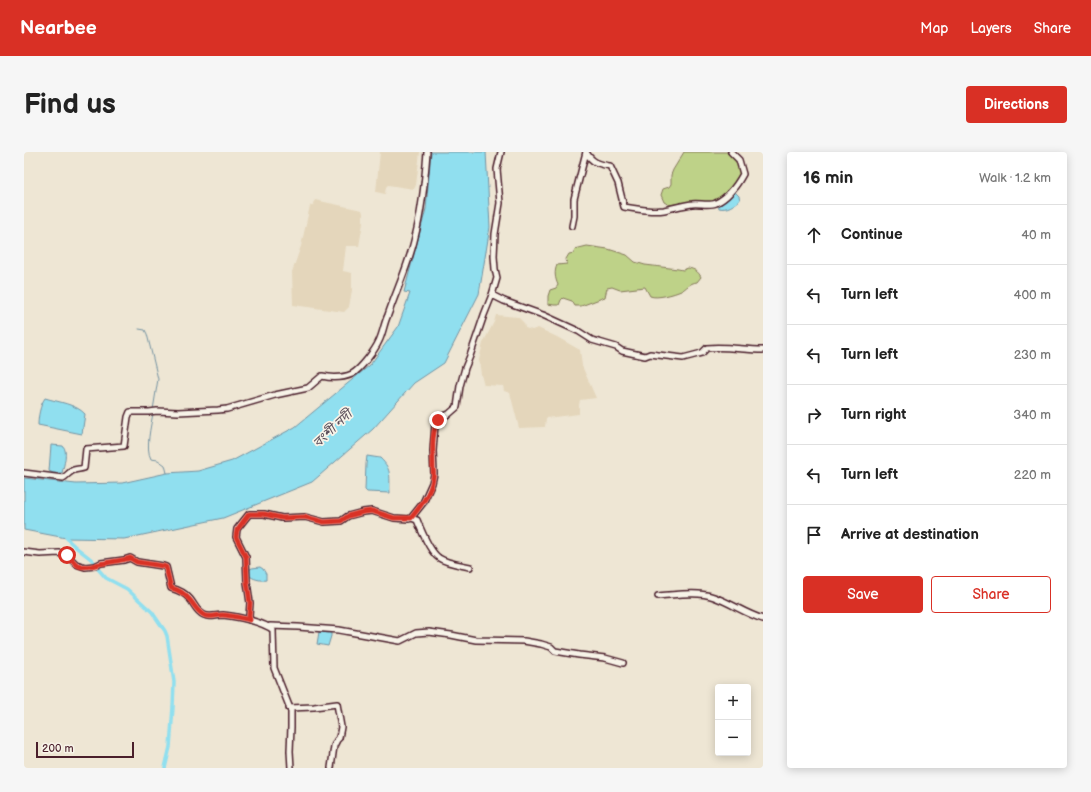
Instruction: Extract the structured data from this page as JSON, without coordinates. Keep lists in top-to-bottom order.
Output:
{
  "water": ["বংশী নদী"],
  "scale_bar": "200 m",
  "page": {
    "header": "Nearbee",
    "nav": ["Map", "Layers", "Share"],
    "buttons": [
      "Directions",
      ["Save", "Share"]
    ],
    "title": "Find us",
    "heading": ["16 min", "Walk · 1.2 km"],
    "list": [
      ["Continue", "40 m"],
      ["Turn left", "400 m"],
      ["Turn left", "230 m"],
      ["Turn right", "340 m"],
      ["Turn left", "220 m"],
      "Arrive at destination"
    ],
    "map_buttons": ["+", "−"],
    "scale": "200 m"
  }
}
